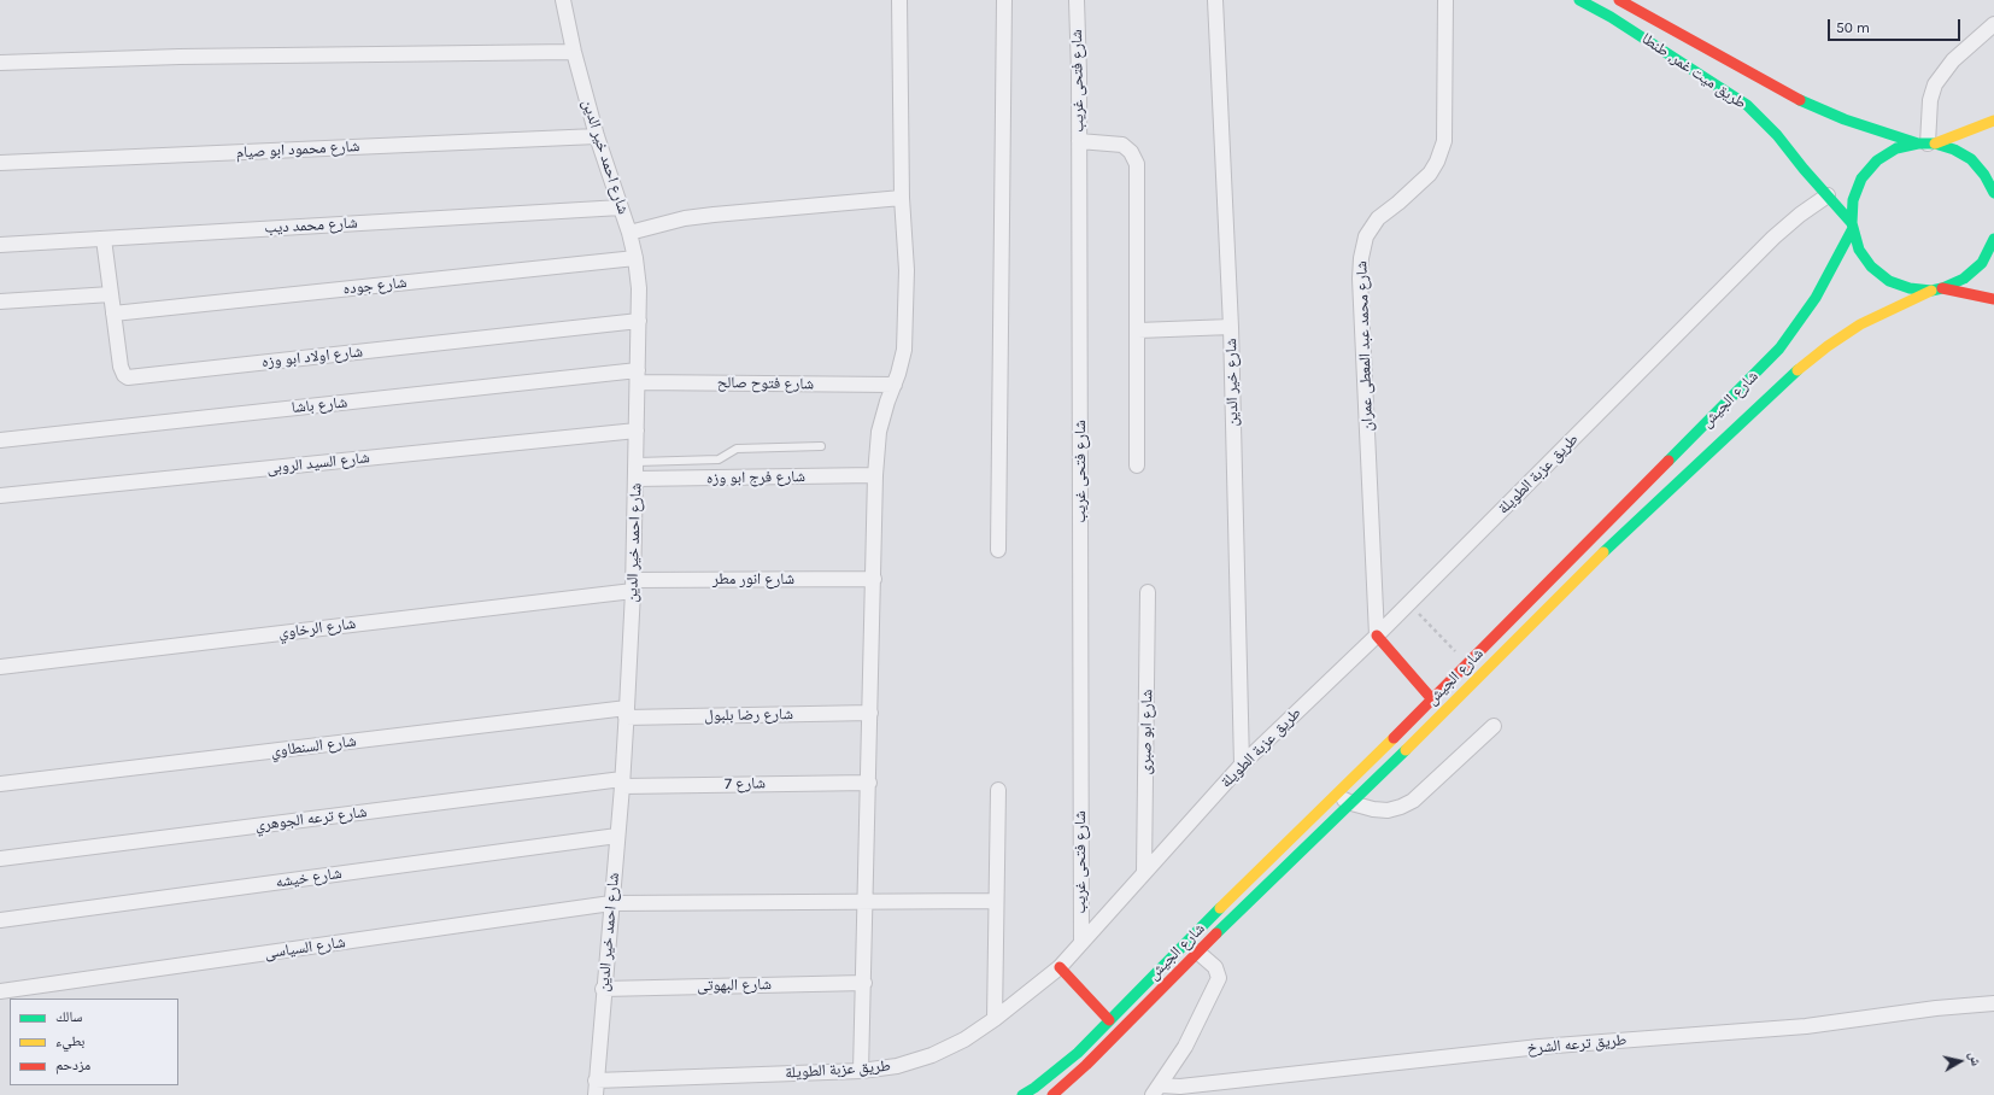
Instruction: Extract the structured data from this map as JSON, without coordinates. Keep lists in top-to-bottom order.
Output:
{
  "streets": {
    "main road": ["طريق ميت غمر, طنطا", "شارع الجيش"],
    "street": [
      "شارع فتحى غريب",
      "شارع محمود ابو صيام",
      "شارع احمد خير الدين",
      "شارع محمد ديب",
      "شارع جوده",
      "شارع محمد عبد المعطى عمران",
      "شارع اولاد ابو وزه",
      "شارع خير الدين",
      "شارع فتوح صالح",
      "شارع باشا",
      "شارع السيد الروبى",
      "طريق عزبة الطويلة",
      "شارع فرج ابو وزه",
      "شارع انور مطر",
      "شارع الرخاوي",
      "شارع رضا بلبول",
      "شارع ابو صبرى",
      "شارع السنطاوي",
      "شارع 7",
      "شارع ترعه الجوهري",
      "شارع خيشه",
      "شارع السياسى",
      "شارع البهوتى",
      "طريق ترعه الشرخ"
    ]
  },
  "crossings": [
    ["طريق ميت غمر, طنطا", "شارع الجيش"],
    ["طريق ميت غمر, طنطا", "طريق عزبة الطويلة"],
    ["شارع فتحى غريب", "طريق عزبة الطويلة"],
    ["شارع محمود ابو صيام", "شارع احمد خير الدين"],
    ["شارع احمد خير الدين", "شارع محمد ديب"],
    ["شارع احمد خير الدين", "شارع جوده"],
    ["شارع احمد خير الدين", "شارع اولاد ابو وزه"],
    ["شارع احمد خير الدين", "شارع فتوح صالح"],
    ["شارع احمد خير الدين", "شارع باشا"],
    ["شارع احمد خير الدين", "شارع السيد الروبى"],
    ["شارع احمد خير الدين", "طريق عزبة الطويلة"],
    ["شارع احمد خير الدين", "شارع فرج ابو وزه"],
    ["شارع احمد خير الدين", "شارع انور مطر"],
    ["شارع احمد خير الدين", "شارع الرخاوي"],
    ["شارع احمد خير الدين", "شارع رضا بلبول"],
    ["شارع احمد خير الدين", "شارع السنطاوي"],
    ["شارع احمد خير الدين", "شارع 7"],
    ["شارع احمد خير الدين", "شارع ترعه الجوهري"],
    ["شارع احمد خير الدين", "شارع خيشه"],
    ["شارع احمد خير الدين", "شارع السياسى"],
    ["شارع احمد خير الدين", "شارع البهوتى"],
    ["شارع محمد ديب", "شارع اولاد ابو وزه"],
    ["شارع جوده", "شارع اولاد ابو وزه"],
    ["شارع محمد عبد المعطى عمران", "طريق عزبة الطويلة"],
    ["شارع خير الدين", "طريق عزبة الطويلة"],
    ["شارع فتوح صالح", "شارع باشا"],
    ["طريق عزبة الطويلة", "شارع ابو صبرى"],
    ["شارع انور مطر", "شارع الرخاوي"],
    ["شارع رضا بلبول", "شارع السنطاوي"],
    ["شارع 7", "شارع ترعه الجوهري"]
  ],
  "legend": ["سالك", "بطيء", "مزدحم"],
  "scale_bar": "50 m",
  "north": "right"
}
